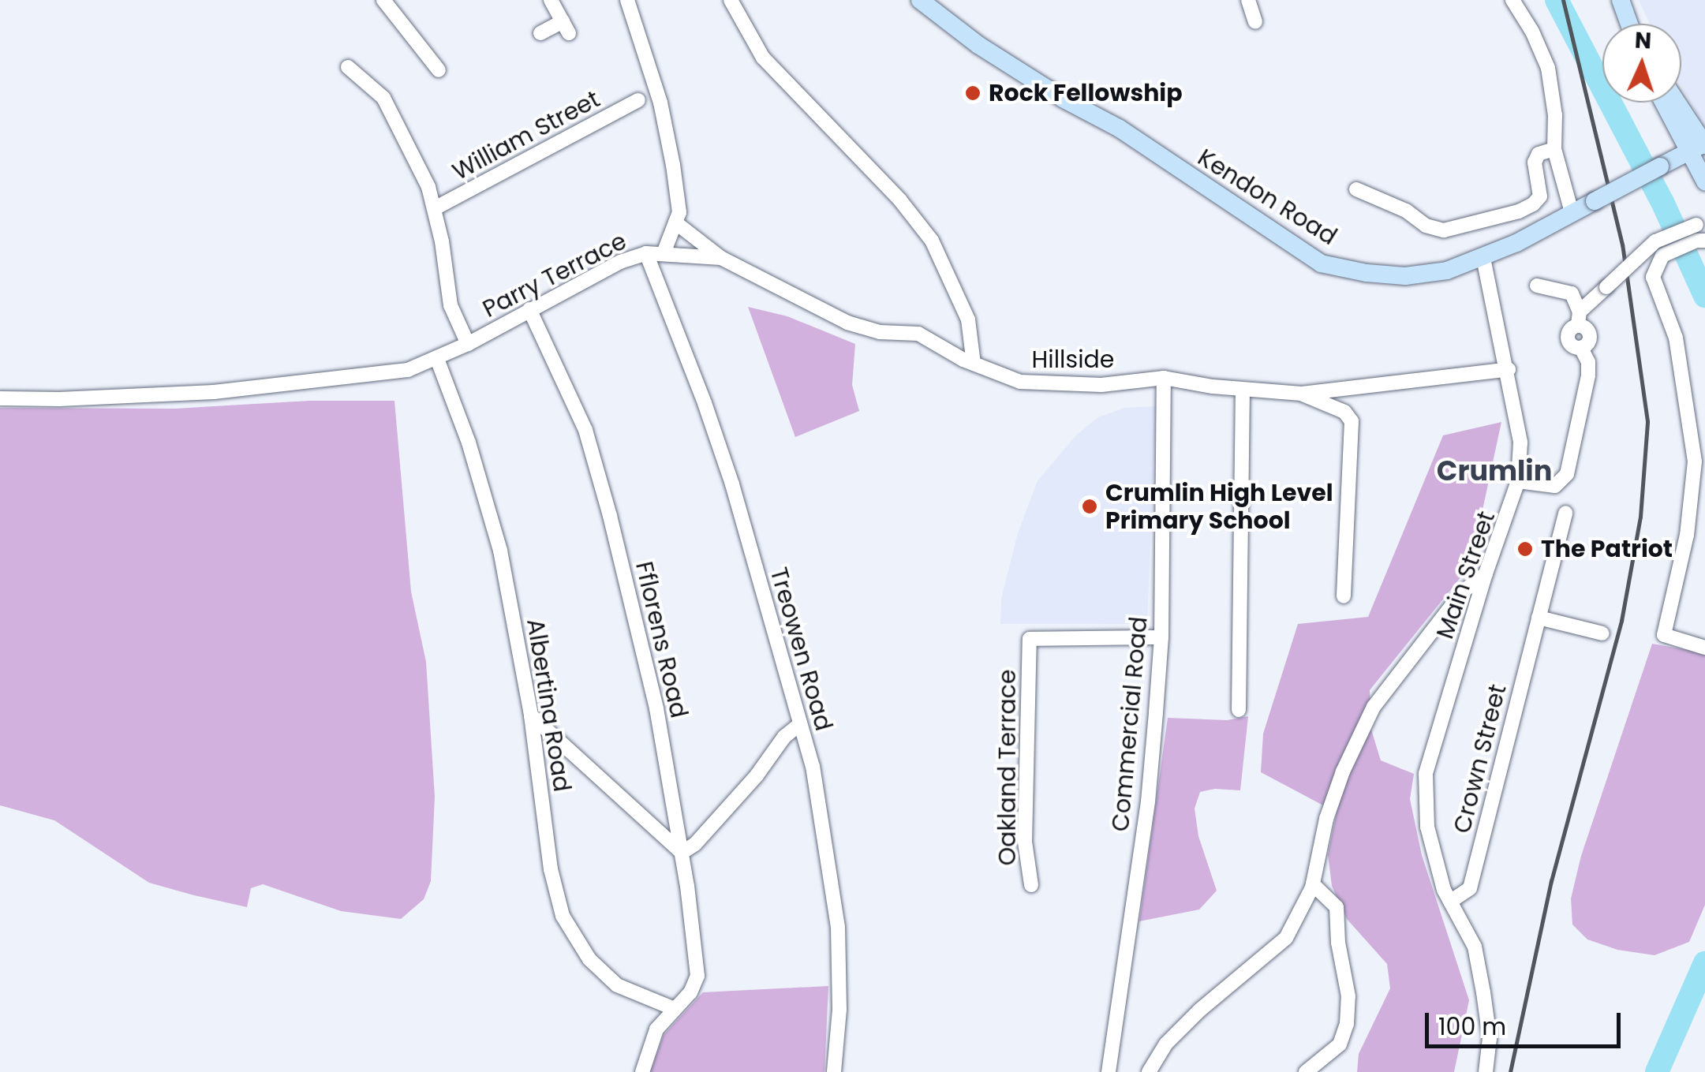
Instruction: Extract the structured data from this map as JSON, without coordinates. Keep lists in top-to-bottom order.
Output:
{
  "streets": {
    "main road": ["Kendon Road"],
    "street": [
      "William Street",
      "Parry Terrace",
      "Hillside",
      "Main Street",
      "Fflorens Road",
      "Treowen Road",
      "Albertina Road",
      "Commercial Road",
      "Crown Street",
      "Oakland Terrace"
    ]
  },
  "crossings": [
    ["Kendon Road", "Main Street"],
    ["Parry Terrace", "Hillside"],
    ["Parry Terrace", "Fflorens Road"],
    ["Parry Terrace", "Treowen Road"],
    ["Parry Terrace", "Albertina Road"],
    ["Hillside", "Main Street"],
    ["Hillside", "Commercial Road"],
    ["Main Street", "Crown Street"],
    ["Fflorens Road", "Albertina Road"],
    ["Commercial Road", "Oakland Terrace"]
  ],
  "districts": ["Crumlin"],
  "places": ["Rock Fellowship", "Crumlin High Level Primary School", "The Patriot"],
  "scale_bar": "100 m",
  "north": "top"
}
